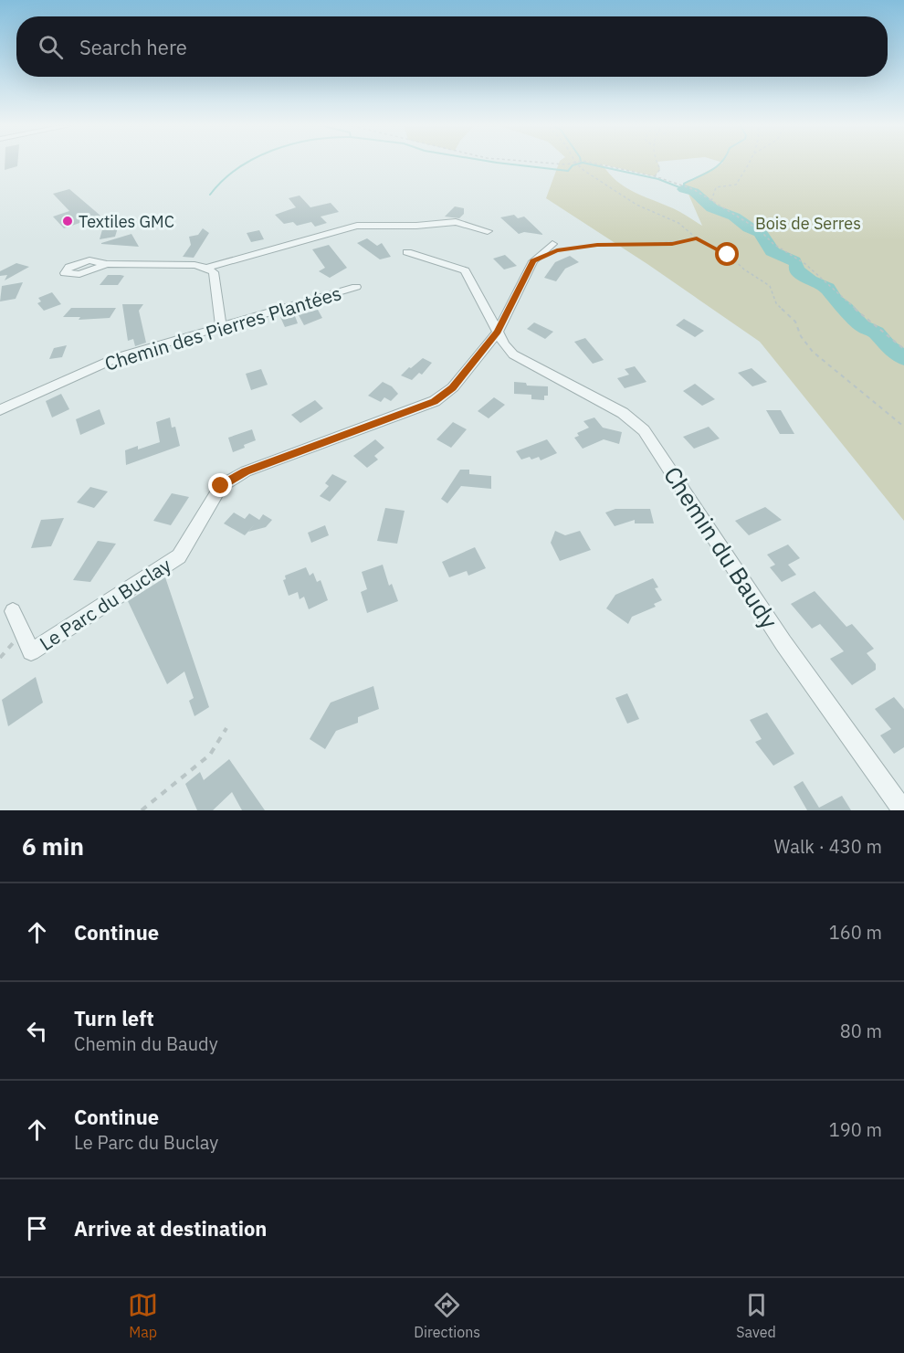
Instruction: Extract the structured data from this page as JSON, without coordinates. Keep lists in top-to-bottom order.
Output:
{
  "streets": {
    "street": ["Chemin des Pierres Plantées", "Chemin du Baudy", "Le Parc du Buclay"]
  },
  "crossings": [
    ["Chemin du Baudy", "Le Parc du Buclay"]
  ],
  "parks": ["Bois de Serres"],
  "places": ["Textiles GMC"],
  "page": {
    "search": "Search here",
    "heading": ["6 min", "Walk · 430 m"],
    "list": [
      ["Continue", "160 m"],
      ["Turn left", "Chemin du Baudy", "80 m"],
      ["Continue", "Le Parc du Buclay", "190 m"],
      "Arrive at destination"
    ],
    "nav": ["Map", "Directions", "Saved"]
  }
}
